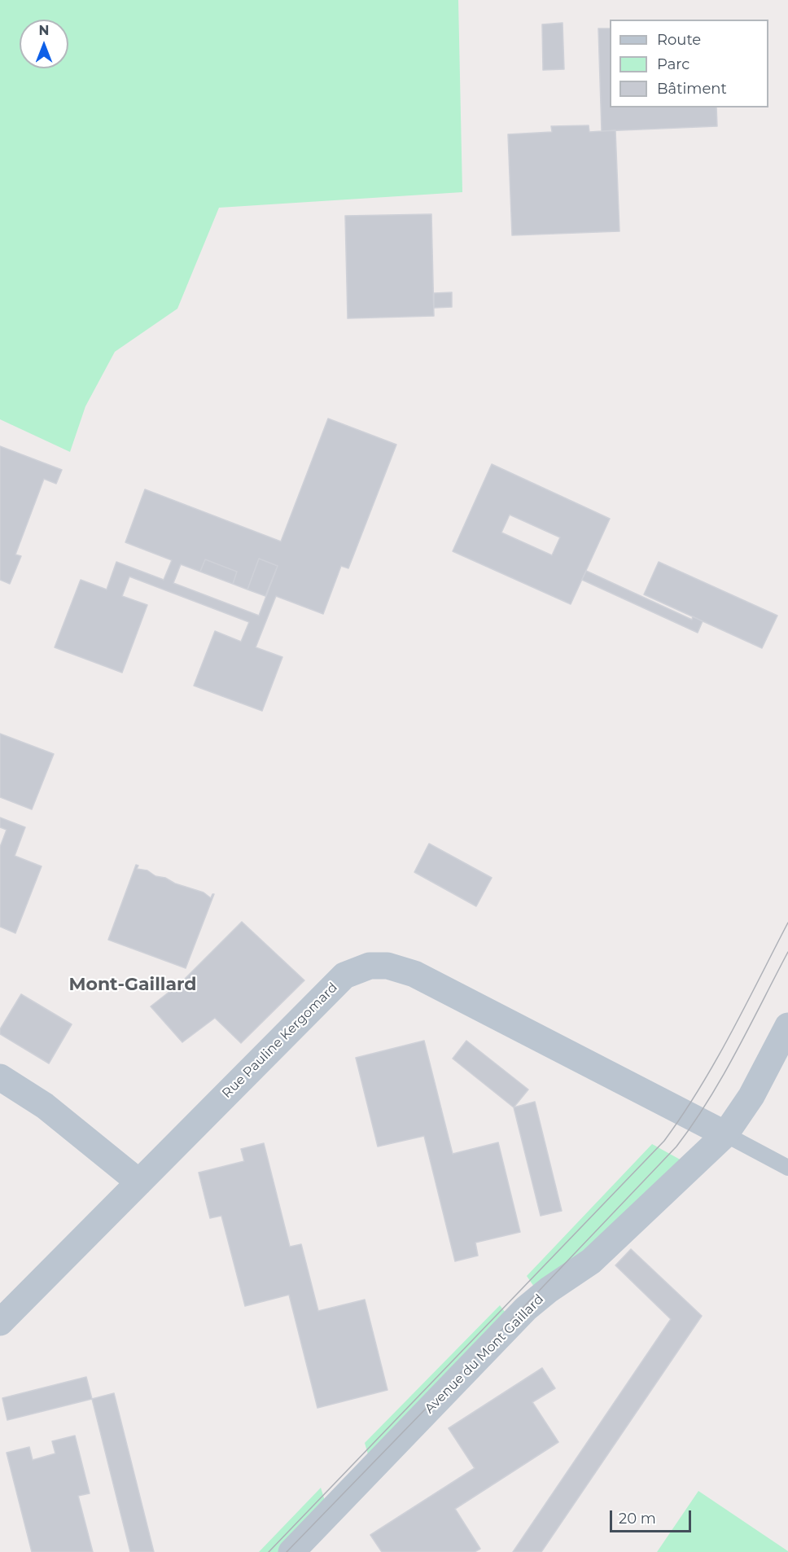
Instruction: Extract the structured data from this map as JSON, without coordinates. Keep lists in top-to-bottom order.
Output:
{
  "streets": {
    "street": ["Rue Pauline Kergomard", "Avenue du Mont Gaillard"]
  },
  "crossings": [
    ["Rue Pauline Kergomard", "Avenue du Mont Gaillard"]
  ],
  "districts": ["Mont-Gaillard"],
  "legend": ["Route", "Parc", "Bâtiment"],
  "scale_bar": "20 m",
  "north": "top"
}
